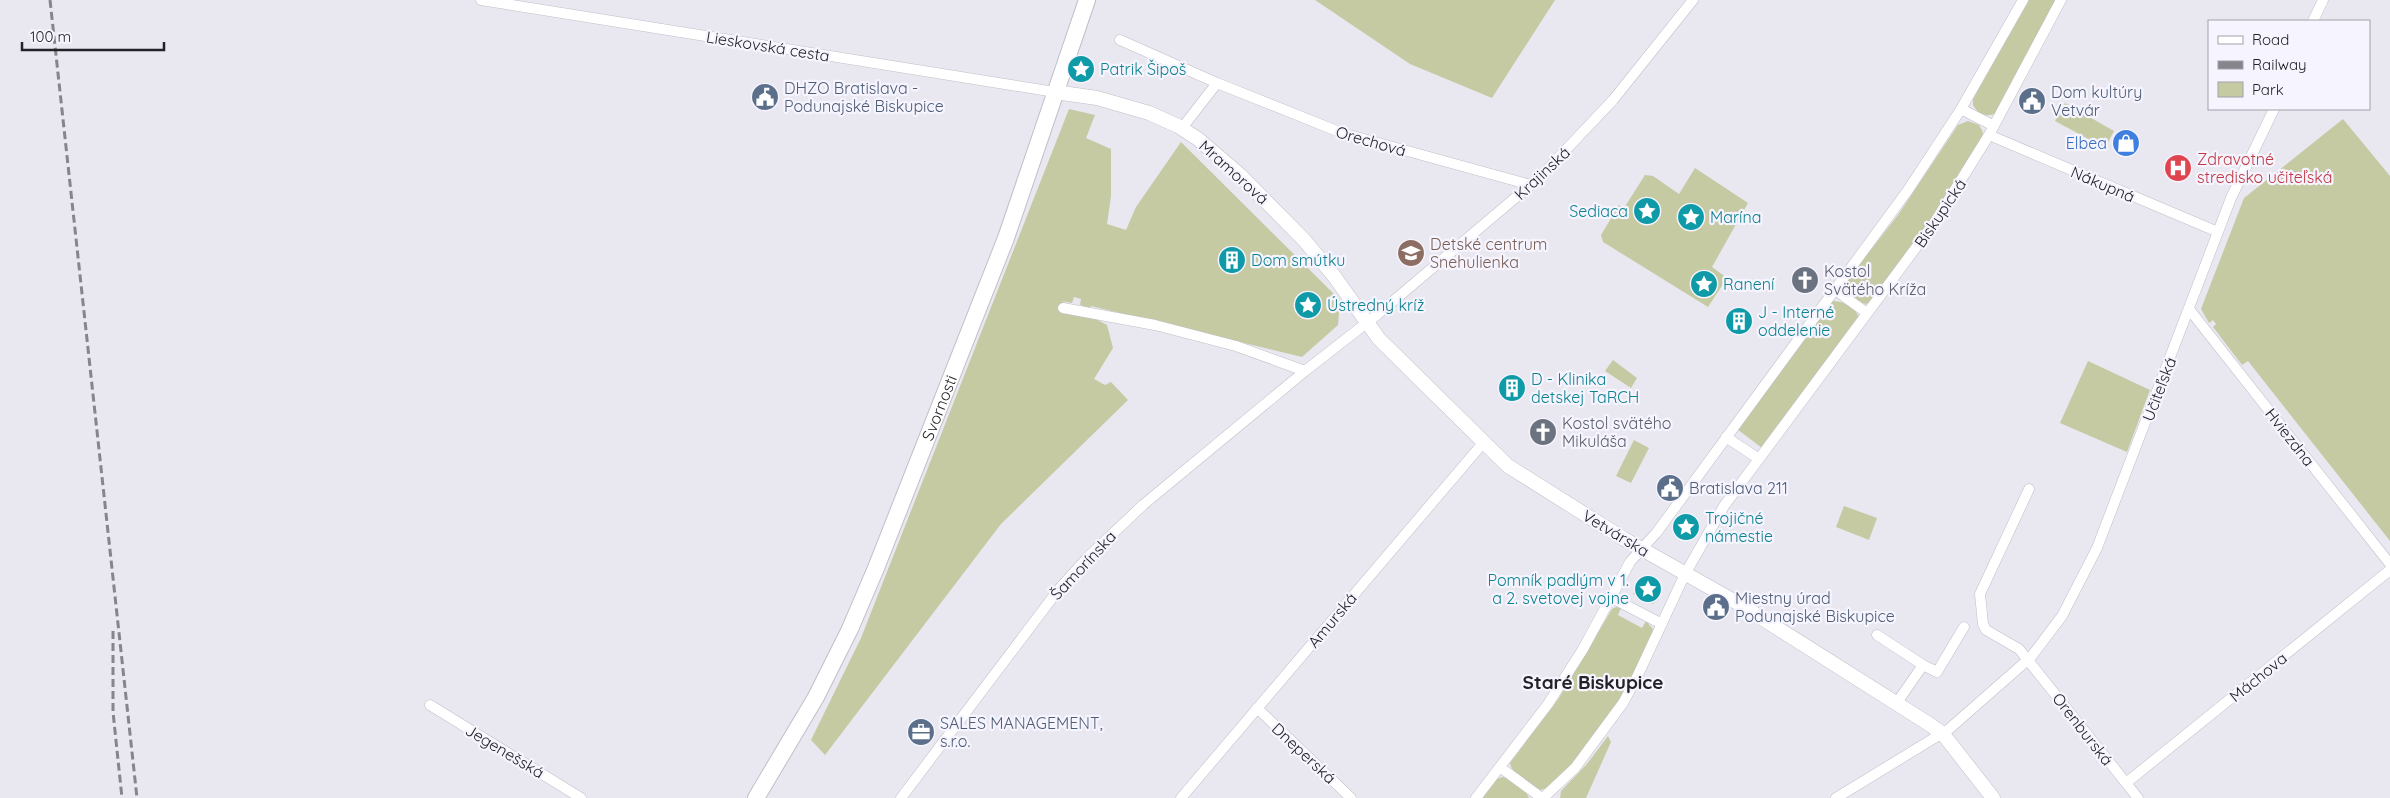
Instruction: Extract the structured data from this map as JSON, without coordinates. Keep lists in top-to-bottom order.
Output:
{
  "streets": {
    "main road": ["Svornosti"],
    "street": [
      "Lieskovská cesta",
      "Orechová",
      "Mramorová",
      "Krajinská",
      "Nákupná",
      "Biskupická",
      "Učiteľská",
      "Hviezdna",
      "Vetvárska",
      "Šamorínska",
      "Amurská",
      "Máchova",
      "Orenburská",
      "Jegenešská",
      "Dneperská"
    ]
  },
  "crossings": [
    ["Lieskovská cesta", "Mramorová"],
    ["Lieskovská cesta", "Svornosti"],
    ["Orechová", "Krajinská"],
    ["Mramorová", "Krajinská"],
    ["Mramorová", "Svornosti"],
    ["Mramorová", "Vetvárska"],
    ["Mramorová", "Šamorínska"],
    ["Krajinská", "Vetvárska"],
    ["Krajinská", "Šamorínska"],
    ["Nákupná", "Biskupická"],
    ["Nákupná", "Učiteľská"],
    ["Učiteľská", "Hviezdna"],
    ["Učiteľská", "Vetvárska"],
    ["Učiteľská", "Orenburská"],
    ["Vetvárska", "Šamorínska"],
    ["Vetvárska", "Amurská"],
    ["Amurská", "Dneperská"],
    ["Máchova", "Orenburská"]
  ],
  "districts": ["Staré Biskupice"],
  "places": {
    "place": [
      "Patrik Šipoš",
      "Sediaca",
      "Marína",
      "Ranení",
      "Ústredný kríž",
      "Trojičné námestie",
      "Pomník padlým v 1. a 2. svetovej vojne"
    ],
    "public building": [
      "DHZO Bratislava - Podunajské Biskupice",
      "Dom kultúry Vetvár",
      "Bratislava 211",
      "Miestny úrad Podunajské Biskupice"
    ],
    "shop": ["Elbea"],
    "hospital": ["Zdravotné stredisko učiteľská"],
    "school or university": ["Detské centrum Snehulienka"],
    "building": ["Dom smútku", "J - Interné oddelenie", "D - Klinika detskej TaRCH"],
    "church": ["Kostol Svätého Kríža", "Kostol svätého Mikuláša"],
    "office": ["SALES MANAGEMENT, s.r.o."]
  },
  "legend": ["Road", "Railway", "Park"],
  "scale_bar": "100 m"
}
